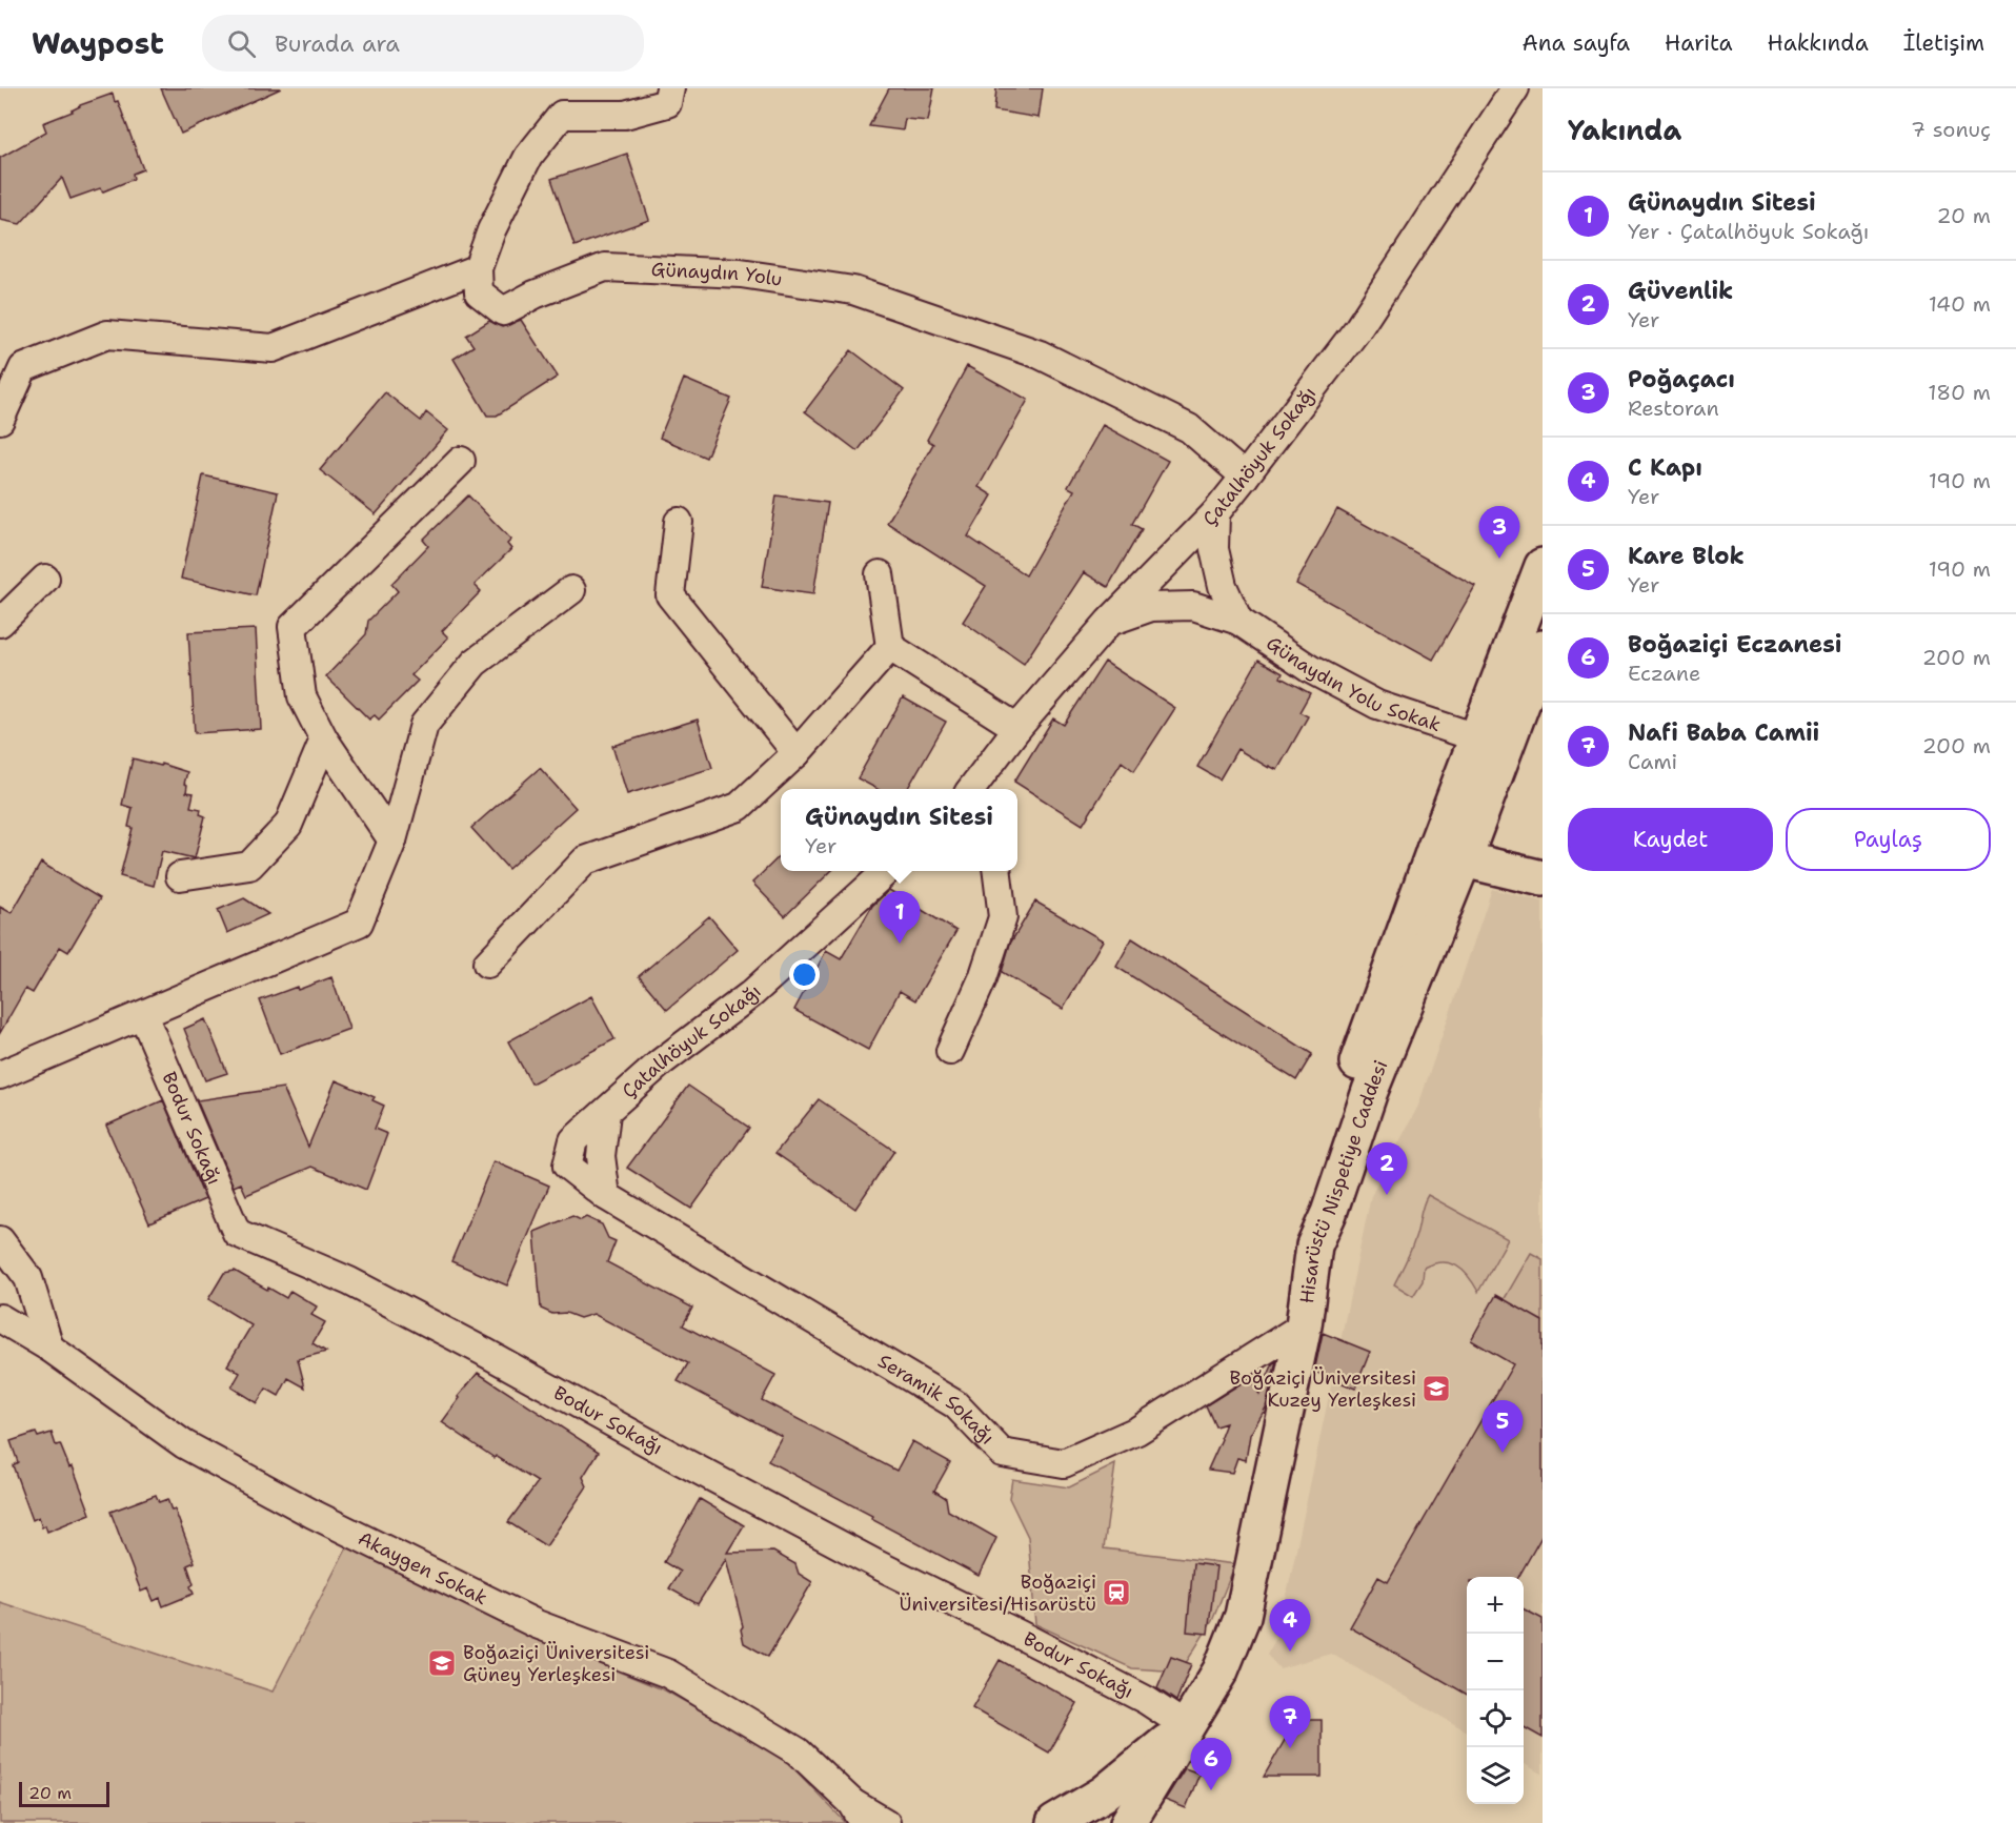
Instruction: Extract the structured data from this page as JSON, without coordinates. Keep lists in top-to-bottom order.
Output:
{
  "streets": {
    "main road": ["Hisarüstü Nispetiye Caddesi"],
    "street": [
      "Günaydın Yolu",
      "Çatalhöyuk Sokağı",
      "Günaydın Yolu Sokak",
      "Bodur Sokağı",
      "Seramik Sokağı",
      "Akaygen Sokak"
    ]
  },
  "crossings": [
    ["Günaydın Yolu", "Çatalhöyuk Sokağı"],
    ["Çatalhöyuk Sokağı", "Günaydın Yolu Sokak"],
    ["Çatalhöyuk Sokağı", "Seramik Sokağı"],
    ["Bodur Sokağı", "Hisarüstü Nispetiye Caddesi"],
    ["Hisarüstü Nispetiye Caddesi", "Seramik Sokağı"]
  ],
  "places": {
    "school or university": ["Boğaziçi Üniversitesi Kuzey Yerleşkesi", "Boğaziçi Üniversitesi Güney Yerleşkesi"],
    "station": ["Boğaziçi Üniversitesi/Hisarüstü"]
  },
  "scale_bar": "20 m",
  "page": {
    "header": "Waypost",
    "search": "Burada ara",
    "nav": [
      "Ana sayfa",
      "Harita",
      "Hakkında",
      "İletişim"
    ],
    "heading": ["Yakında", "7 sonuç"],
    "list": [
      {
        "mark": "1",
        "name": "Günaydın Sitesi",
        "note": "Yer · Çatalhöyuk Sokağı",
        "value": "20 m"
      },
      {
        "mark": "2",
        "name": "Güvenlik",
        "note": "Yer",
        "value": "140 m"
      },
      {
        "mark": "3",
        "name": "Poğaçacı",
        "note": "Restoran",
        "value": "180 m"
      },
      {
        "mark": "4",
        "name": "C Kapı",
        "note": "Yer",
        "value": "190 m"
      },
      {
        "mark": "5",
        "name": "Kare Blok",
        "note": "Yer",
        "value": "190 m"
      },
      {
        "mark": "6",
        "name": "Boğaziçi Eczanesi",
        "note": "Eczane",
        "value": "200 m"
      },
      {
        "mark": "7",
        "name": "Nafi Baba Camii",
        "note": "Cami",
        "value": "200 m"
      }
    ],
    "pins": [
      "3",
      "1",
      "2",
      "5",
      "4",
      "7",
      "6"
    ],
    "popup": ["Günaydın Sitesi", "Yer"],
    "buttons": ["Kaydet", "Paylaş"],
    "map_buttons": ["+", "−"],
    "scale": "20 m"
  }
}
